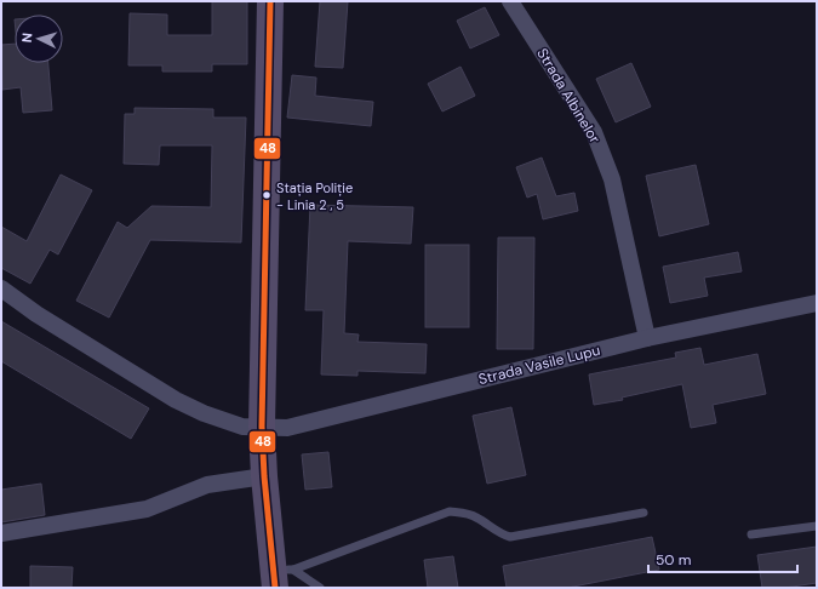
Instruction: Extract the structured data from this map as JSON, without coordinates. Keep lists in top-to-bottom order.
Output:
{
  "streets": {
    "street": ["Strada Albinelor", "Strada Vasile Lupu"]
  },
  "crossings": [
    ["Strada Albinelor", "Strada Vasile Lupu"]
  ],
  "places": ["Stația Poliție - Linia 2 , 5"],
  "lines": ["transit line 48"],
  "scale_bar": "50 m",
  "north": "left"
}
